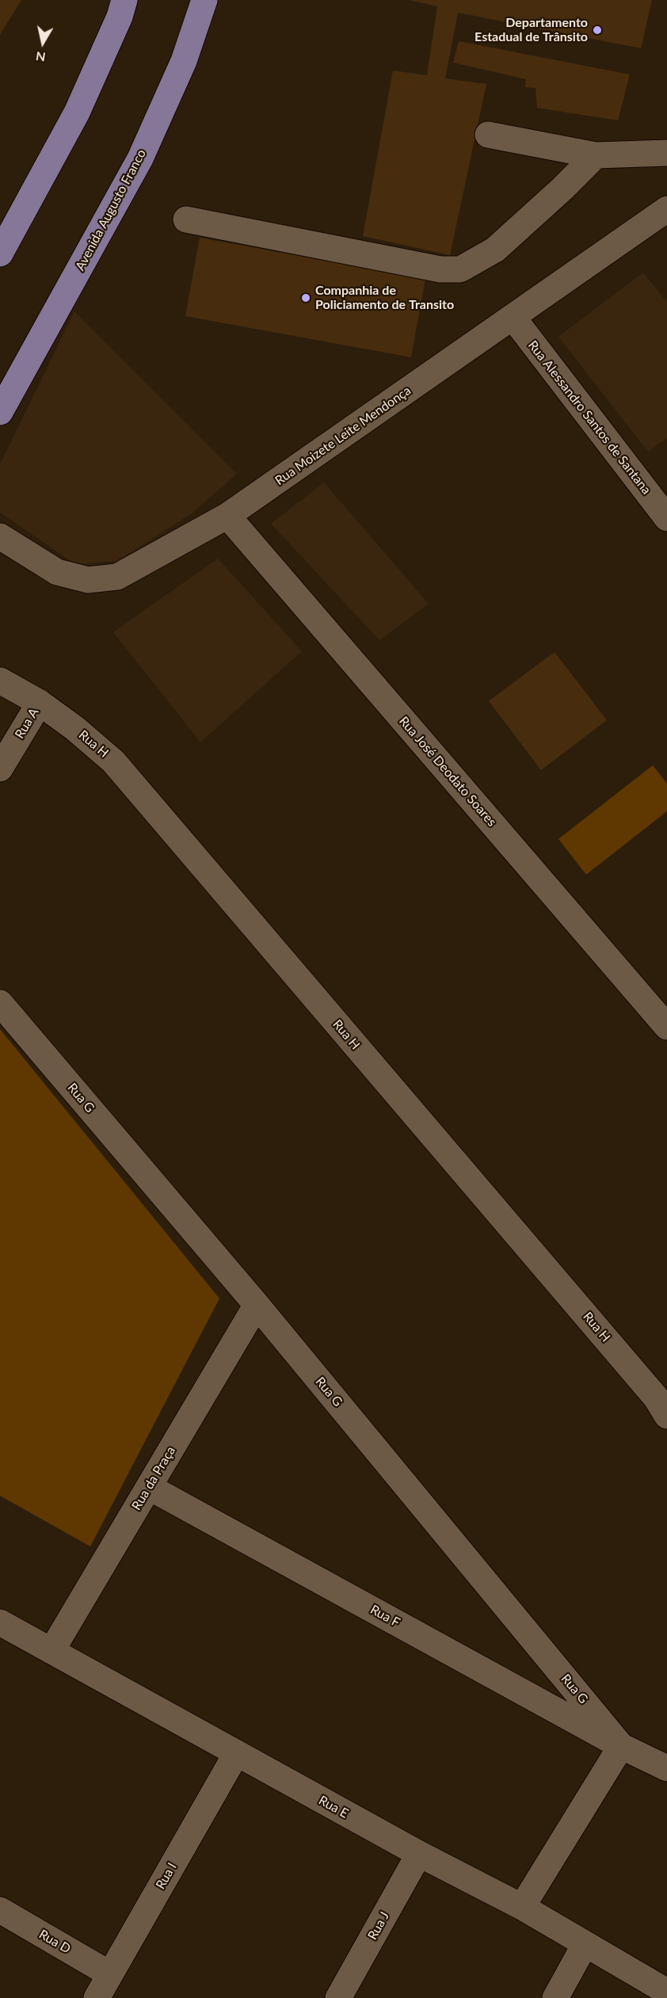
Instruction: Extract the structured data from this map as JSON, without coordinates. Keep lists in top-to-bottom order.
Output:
{
  "streets": {
    "main road": ["Avenida Augusto Franco"],
    "street": [
      "Rua Alessandro Santos de Santana",
      "Rua Moizete Leite Mendonça",
      "Rua A",
      "Rua H",
      "Rua José Deodato Soares",
      "Rua G",
      "Rua da Praça",
      "Rua F",
      "Rua E",
      "Rua I",
      "Rua J",
      "Rua D"
    ]
  },
  "crossings": [
    ["Rua Alessandro Santos de Santana", "Rua Moizete Leite Mendonça"],
    ["Rua Moizete Leite Mendonça", "Rua José Deodato Soares"],
    ["Rua A", "Rua H"],
    ["Rua G", "Rua da Praça"],
    ["Rua G", "Rua F"],
    ["Rua da Praça", "Rua F"],
    ["Rua da Praça", "Rua E"],
    ["Rua E", "Rua I"],
    ["Rua E", "Rua J"],
    ["Rua I", "Rua D"]
  ],
  "places": ["Departamento Estadual de Trânsito", "Companhia de Policiamento de Transito"],
  "north": "bottom"
}
